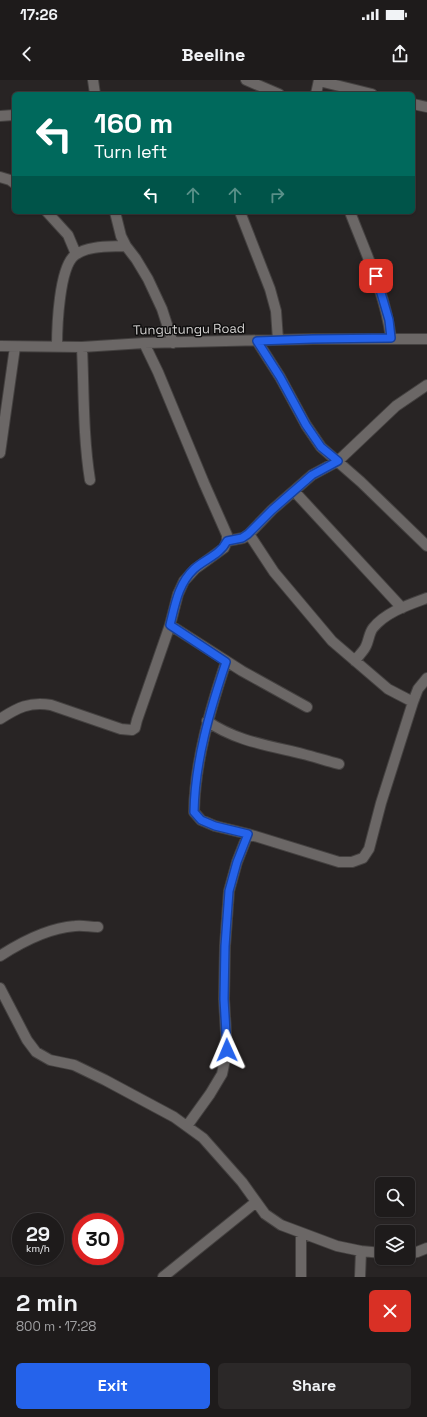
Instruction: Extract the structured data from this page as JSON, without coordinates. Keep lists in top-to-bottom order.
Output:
{
  "streets": {
    "street": ["Tungutungu Road"]
  },
  "page": {
    "status": "17:26",
    "header": "Beeline",
    "turn": ["160 m", "Turn left"],
    "speed": "29 km/h",
    "limit": "30",
    "heading": ["2 min", "800 m · 17:28"],
    "buttons": ["Exit", "Share"]
  }
}
